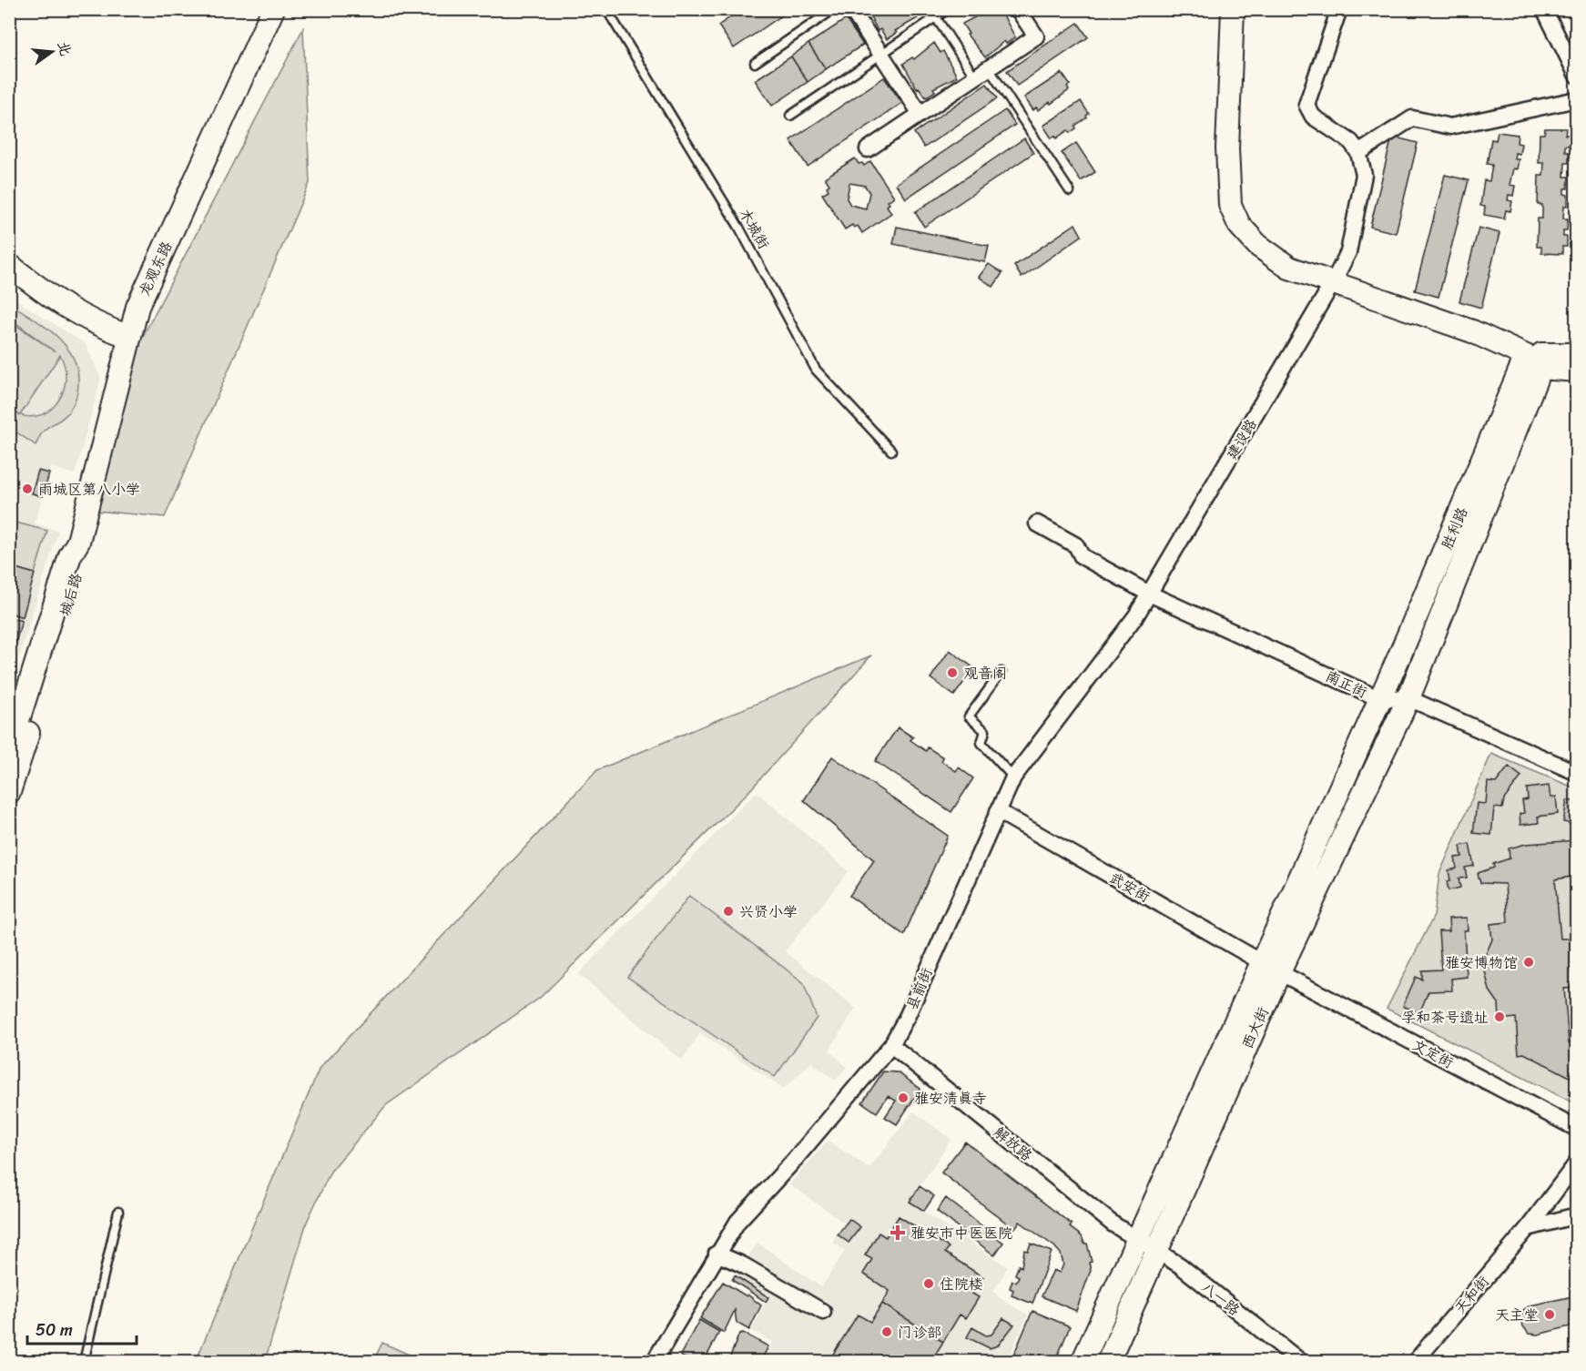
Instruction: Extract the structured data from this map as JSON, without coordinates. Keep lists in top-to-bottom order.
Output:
{
  "streets": {
    "main road": [
      "龙观东路",
      "胜利路",
      "城后路",
      "西大街"
    ],
    "street": [
      "建设路",
      "南正街",
      "武安街",
      "县前街",
      "文定街",
      "解放路",
      "天和街",
      "八一路"
    ],
    "lane": ["木城街"]
  },
  "crossings": [
    ["龙观东路", "城后路"],
    ["建设路", "南正街"],
    ["建设路", "县前街"],
    ["胜利路", "南正街"],
    ["胜利路", "西大街"],
    ["南正街", "县前街"],
    ["南正街", "西大街"],
    ["武安街", "县前街"],
    ["武安街", "西大街"],
    ["武安街", "文定街"],
    ["县前街", "解放路"],
    ["西大街", "文定街"],
    ["西大街", "解放路"],
    ["西大街", "八一路"],
    ["解放路", "八一路"]
  ],
  "places": {
    "other": [
      "雨城区第八小学",
      "观音阁",
      "兴贤小学",
      "雅安博物馆",
      "孚和茶号遗址",
      "雅安清真寺",
      "住院楼",
      "天主堂",
      "门诊部"
    ],
    "health": ["雅安市中医医院"]
  },
  "scale_bar": "50 m",
  "north": "right"
}
